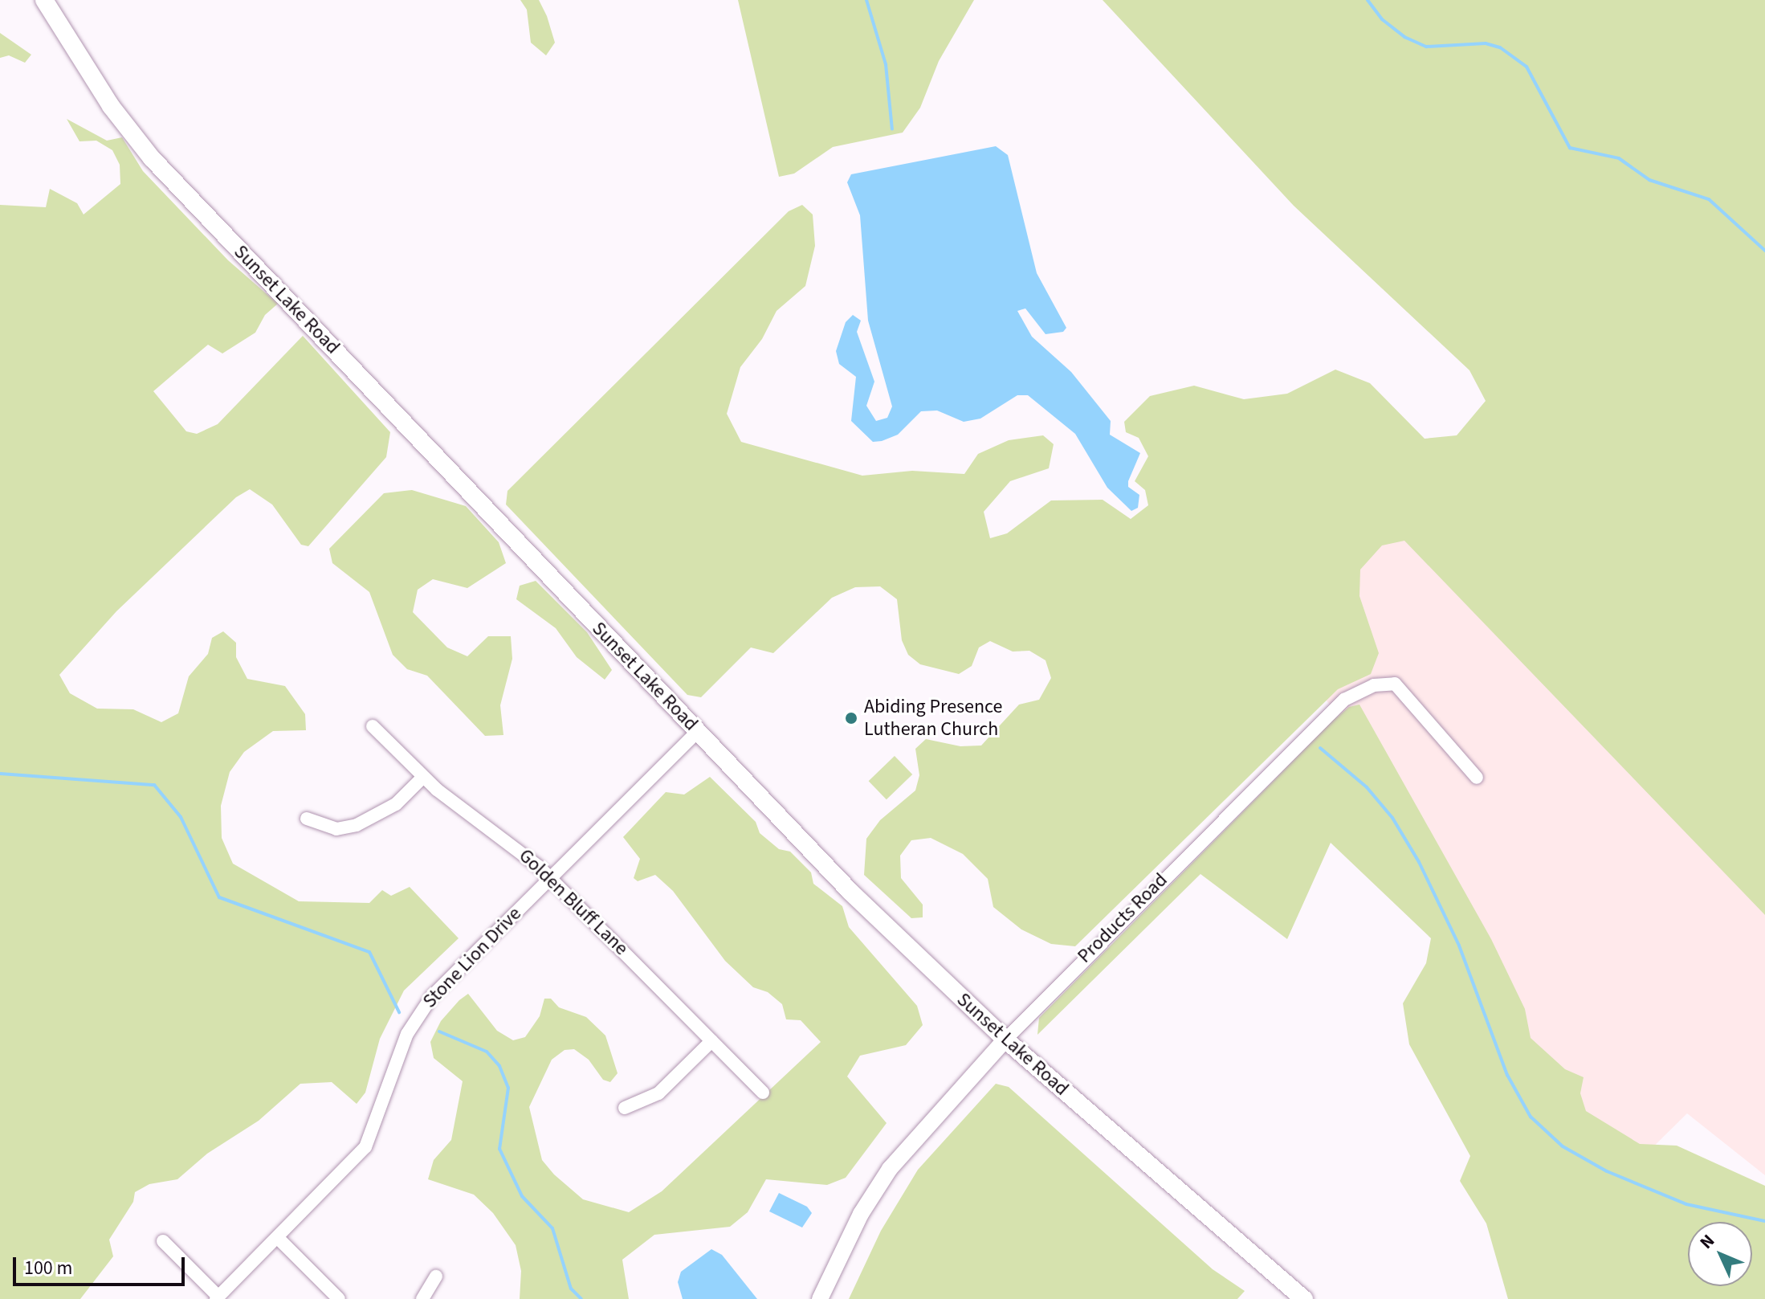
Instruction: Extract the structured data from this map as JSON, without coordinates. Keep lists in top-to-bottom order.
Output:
{
  "streets": {
    "main road": ["Sunset Lake Road"],
    "street": ["Golden Bluff Lane", "Products Road", "Stone Lion Drive"]
  },
  "crossings": [
    ["Sunset Lake Road", "Products Road"],
    ["Sunset Lake Road", "Stone Lion Drive"],
    ["Golden Bluff Lane", "Stone Lion Drive"]
  ],
  "places": ["Abiding Presence Lutheran Church"],
  "scale_bar": "100 m",
  "north": "top left"
}
